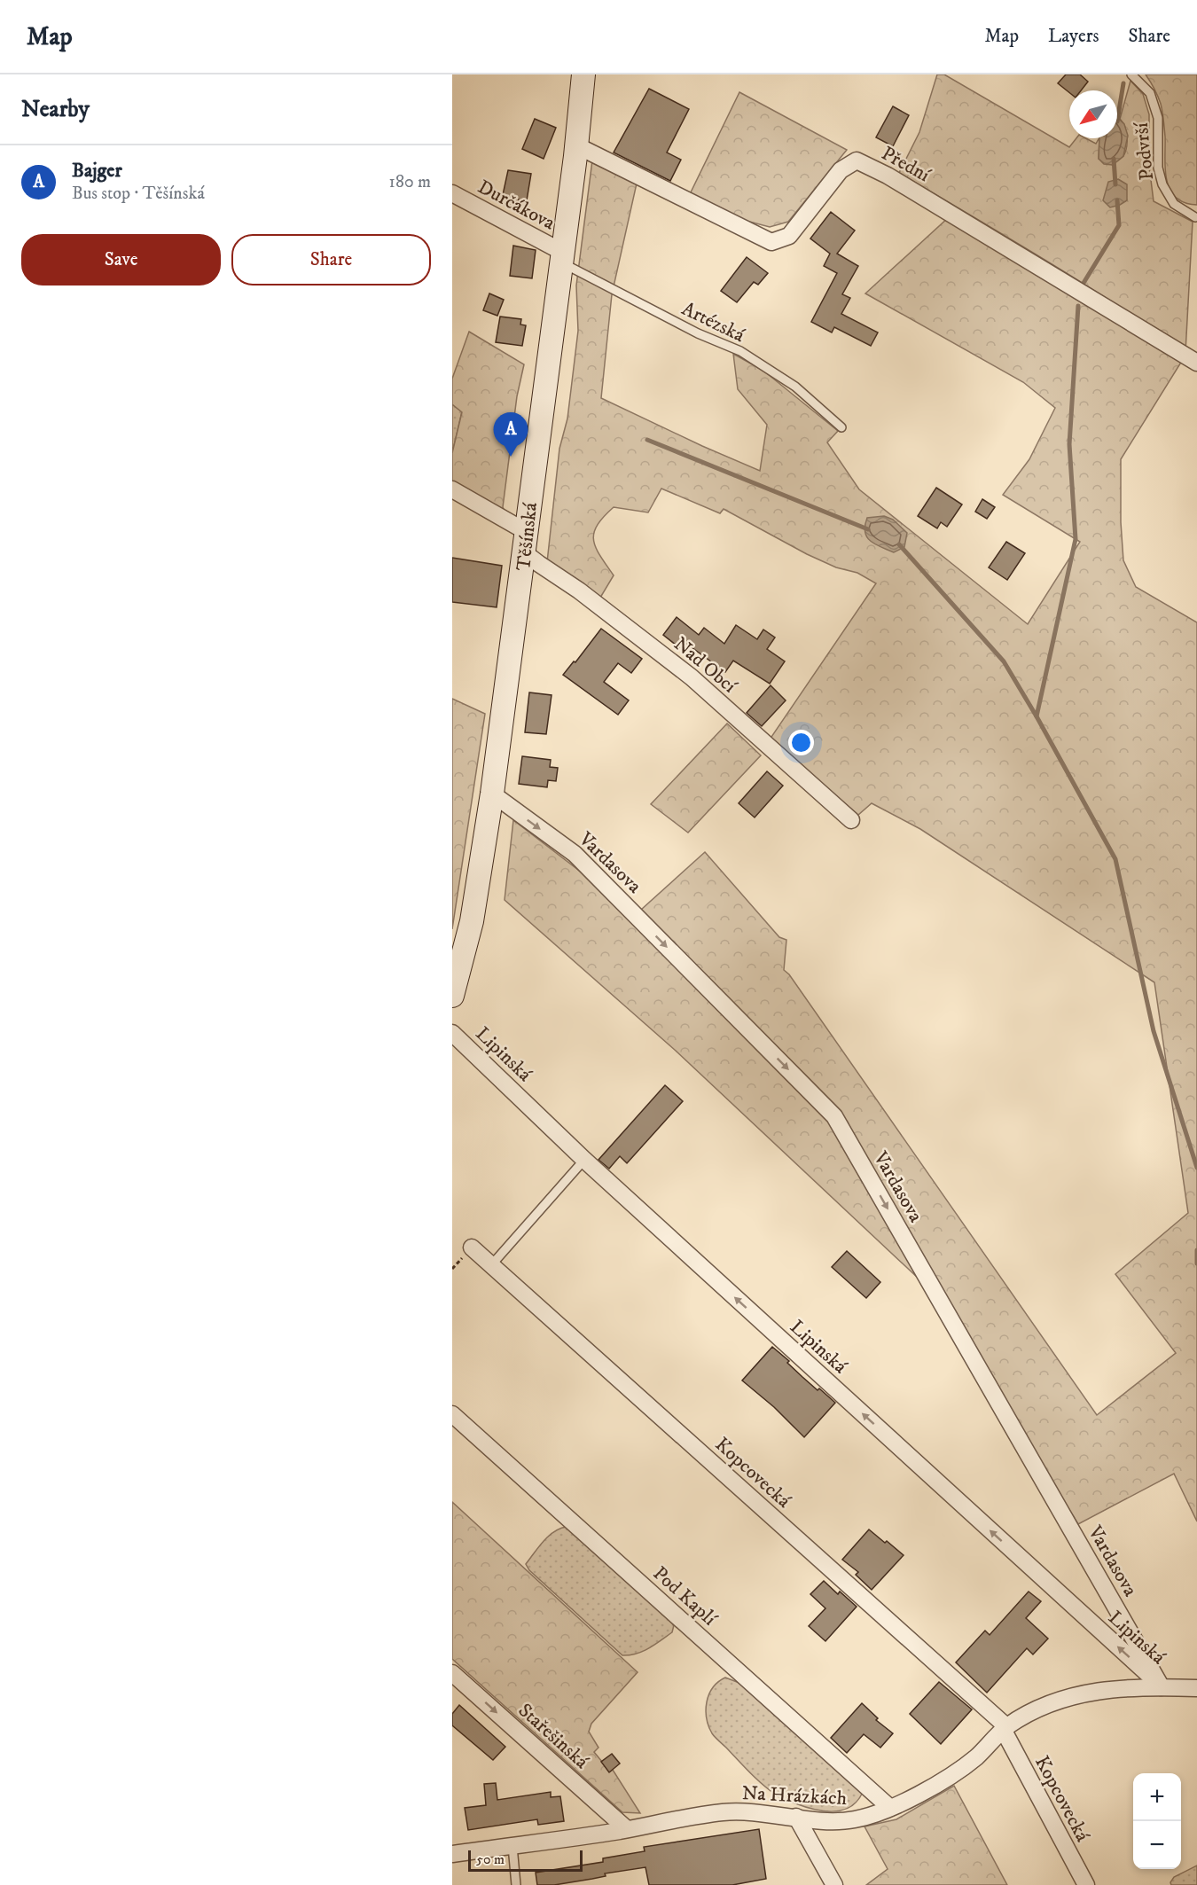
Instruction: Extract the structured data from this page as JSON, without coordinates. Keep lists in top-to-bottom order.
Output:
{
  "streets": {
    "main road": ["Těšínská"],
    "street": [
      "Přední",
      "Durčákova",
      "Nad Obcí",
      "Vardasova",
      "Lipinská",
      "Kopcovecká",
      "Pod Kaplí",
      "Stařešinská",
      "Na Hrázkách"
    ],
    "lane": ["Podvrší", "Artézská"]
  },
  "crossings": [
    ["Přední", "Těšínská"],
    ["Durčákova", "Artézská"],
    ["Durčákova", "Těšínská"],
    ["Artézská", "Těšínská"],
    ["Těšínská", "Nad Obcí"],
    ["Těšínská", "Vardasova"],
    ["Vardasova", "Lipinská"],
    ["Vardasova", "Na Hrázkách"],
    ["Lipinská", "Na Hrázkách"],
    ["Kopcovecká", "Na Hrázkách"],
    ["Pod Kaplí", "Na Hrázkách"],
    ["Stařešinská", "Na Hrázkách"]
  ],
  "one_way": ["Vardasova", "Lipinská", "Stařešinská"],
  "scale_bar": "50 m",
  "north": "bottom left",
  "page": {
    "header": "Map",
    "nav": ["Map", "Layers", "Share"],
    "heading": "Nearby",
    "list": [
      {
        "mark": "A",
        "name": "Bajger",
        "note": "Bus stop · Těšínská",
        "value": "180 m"
      }
    ],
    "buttons": ["Save", "Share"],
    "pins": "A",
    "map_buttons": ["+", "−"],
    "scale": "50 m"
  }
}
